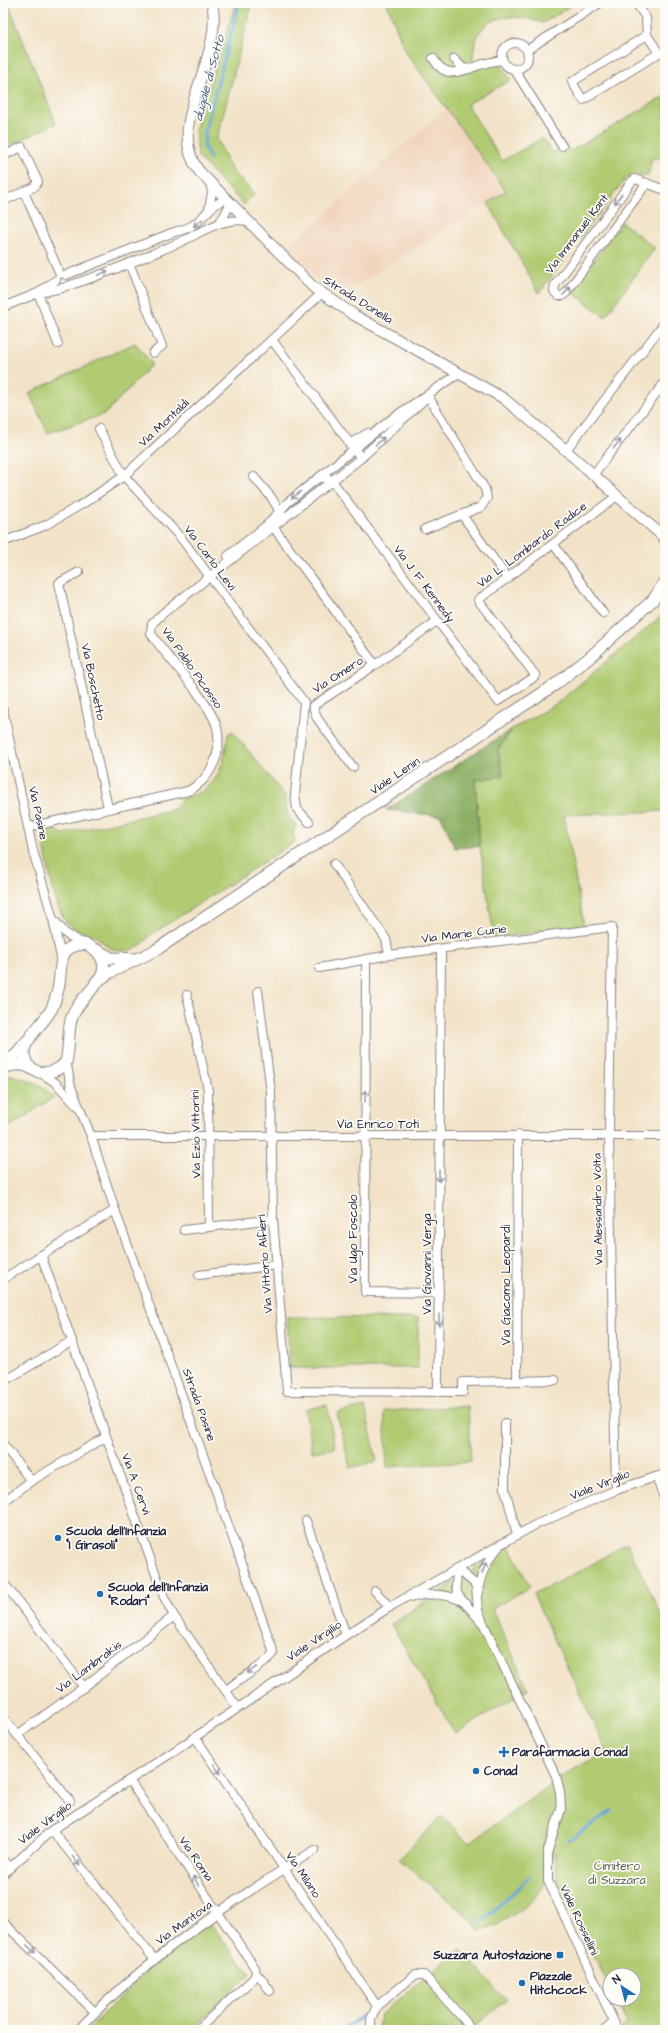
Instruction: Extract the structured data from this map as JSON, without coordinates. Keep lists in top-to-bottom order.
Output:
{
  "streets": {
    "main road": ["Viale Lenin"],
    "street": [
      "Via Immanuel Kant",
      "Strada Donella",
      "Via Montaldi",
      "Via L. Lombardo Radice",
      "Via Carlo Levi",
      "Via J. F. Kennedy",
      "Via Pablo Picasso",
      "Via Omero",
      "Via Boschetto",
      "Via Pasine",
      "Via Marie Curie",
      "Via Enrico Toti",
      "Via Ezio Vittorini",
      "Via Alessandro Volta",
      "Via Ugo Foscolo",
      "Via Vittorio Alfieri",
      "Via Giovanni Verga",
      "Via Giacomo Leopardi",
      "Strada Pasine",
      "Via A. Cervi",
      "Viale Virgilio",
      "Via Lambrakis",
      "Via Roma",
      "Via Milano",
      "Viale Rossellini",
      "Via Mantova"
    ]
  },
  "crossings": [
    ["Strada Donella", "Via Montaldi"],
    ["Strada Donella", "Via L. Lombardo Radice"],
    ["Strada Donella", "Via Pablo Picasso"],
    ["Via Montaldi", "Via Carlo Levi"],
    ["Via L. Lombardo Radice", "Via J. F. Kennedy"],
    ["Via Carlo Levi", "Via Pablo Picasso"],
    ["Via Carlo Levi", "Via Omero"],
    ["Via J. F. Kennedy", "Via Pablo Picasso"],
    ["Via J. F. Kennedy", "Via Omero"],
    ["Via Pablo Picasso", "Via Boschetto"],
    ["Via Pablo Picasso", "Via Pasine"],
    ["Via Marie Curie", "Via Alessandro Volta"],
    ["Via Marie Curie", "Via Giovanni Verga"],
    ["Via Enrico Toti", "Via Ezio Vittorini"],
    ["Via Enrico Toti", "Via Alessandro Volta"],
    ["Via Enrico Toti", "Via Ugo Foscolo"],
    ["Via Enrico Toti", "Via Vittorio Alfieri"],
    ["Via Enrico Toti", "Via Giovanni Verga"],
    ["Via Enrico Toti", "Via Giacomo Leopardi"],
    ["Via Enrico Toti", "Strada Pasine"],
    ["Via Alessandro Volta", "Viale Virgilio"],
    ["Via Ugo Foscolo", "Via Giovanni Verga"],
    ["Via Vittorio Alfieri", "Via Giovanni Verga"],
    ["Strada Pasine", "Via A. Cervi"],
    ["Via A. Cervi", "Viale Virgilio"],
    ["Via A. Cervi", "Via Lambrakis"],
    ["Viale Virgilio", "Via Roma"],
    ["Viale Virgilio", "Via Milano"],
    ["Via Roma", "Via Mantova"],
    ["Via Milano", "Via Mantova"]
  ],
  "one_way": [
    "Via Giovanni Verga",
    "Strada Pasine",
    "Via Roma",
    "Via Milano"
  ],
  "water": ["dugale di Sotto"],
  "parks": ["Cimitero di Suzzara"],
  "places": {
    "other": [
      "Scuola dell'Infanzia \"I Girasoli\"",
      "Scuola dell'Infanzia \"Rodari\"",
      "Conad",
      "Piazzale Hitchcock"
    ],
    "health": ["Parafarmacia Conad"],
    "transit": ["Suzzara Autostazione"]
  },
  "north": "top left"
}
